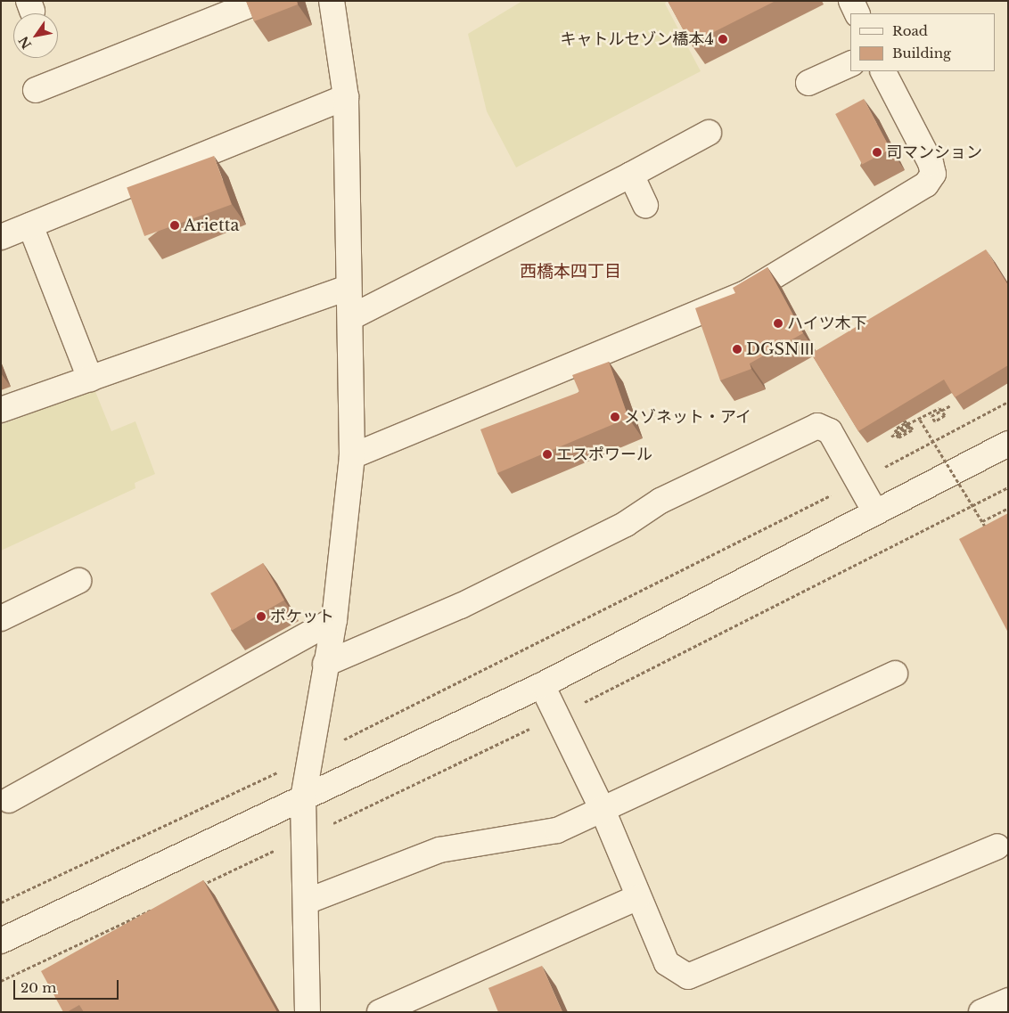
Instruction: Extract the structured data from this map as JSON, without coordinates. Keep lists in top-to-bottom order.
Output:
{
  "districts": ["西橋本四丁目"],
  "places": [
    "キャトルセゾン橋本4",
    "司マンション",
    "Arietta",
    "ハイツ木下",
    "DGSNⅢ",
    "メゾネット・アイ",
    "エスポワール",
    "ポケット"
  ],
  "legend": ["Road", "Building"],
  "scale_bar": "20 m",
  "north": "bottom left"
}
